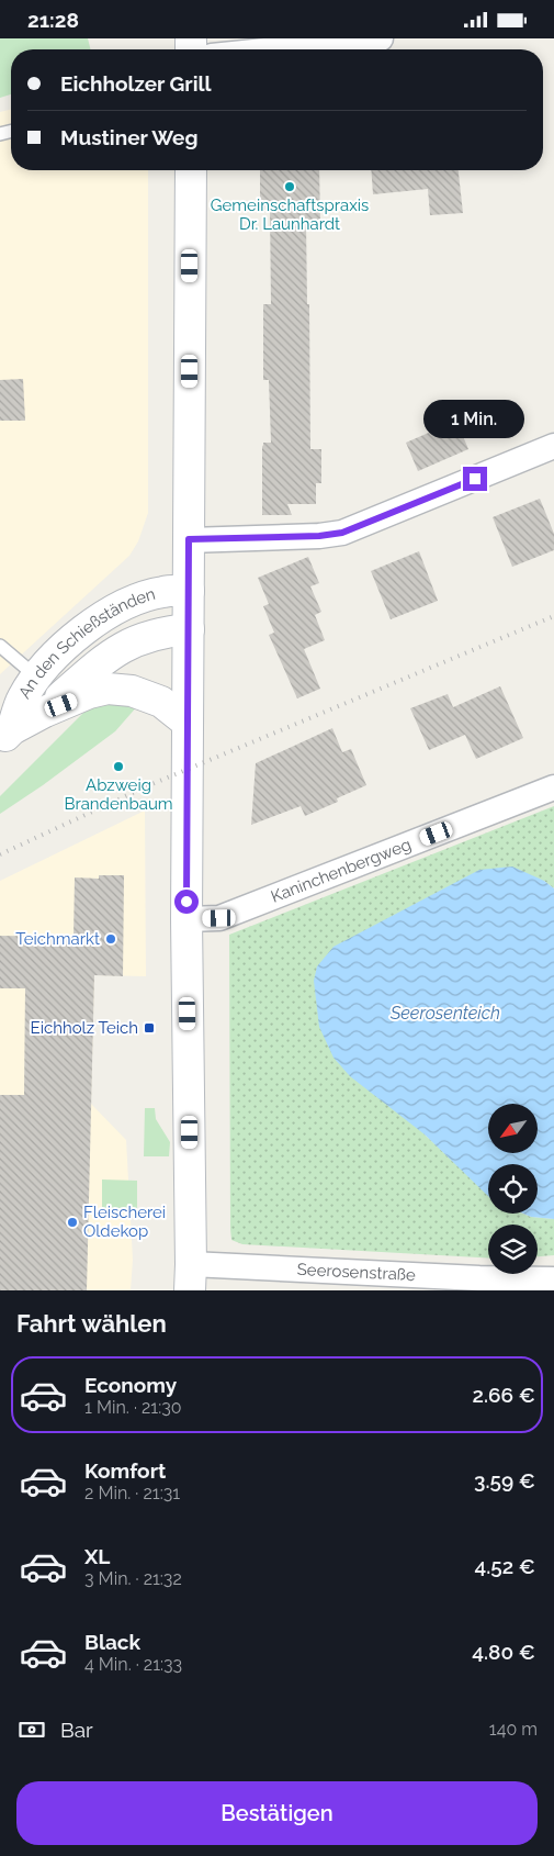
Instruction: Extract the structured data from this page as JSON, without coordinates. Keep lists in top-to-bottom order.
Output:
{
  "streets": {
    "main road": ["An den Schießständen"],
    "street": ["Kaninchenbergweg", "Seerosenstraße"]
  },
  "water": ["Seerosenteich"],
  "places": {
    "other": [
      "Gemeinschaftspraxis Dr. Launhardt",
      "Abzweig Brandenbaum",
      "Teichmarkt",
      "Fleischerei Oldekop"
    ],
    "transit": ["Eichholz Teich"]
  },
  "north": "bottom left",
  "page": {
    "status": "21:28",
    "banner": ["Eichholzer Grill", "Mustiner Weg"],
    "bubble": "1 Min.",
    "heading": "Fahrt wählen",
    "list": [
      {
        "name": "Economy",
        "note": "1 Min. · 21:30",
        "value": "2.66 €"
      },
      {
        "name": "Komfort",
        "note": "2 Min. · 21:31",
        "value": "3.59 €"
      },
      {
        "name": "XL",
        "note": "3 Min. · 21:32",
        "value": "4.52 €"
      },
      {
        "name": "Black",
        "note": "4 Min. · 21:33",
        "value": "4.80 €"
      }
    ],
    "pay": ["Bar", "140 m"],
    "buttons": "Bestätigen"
  }
}
